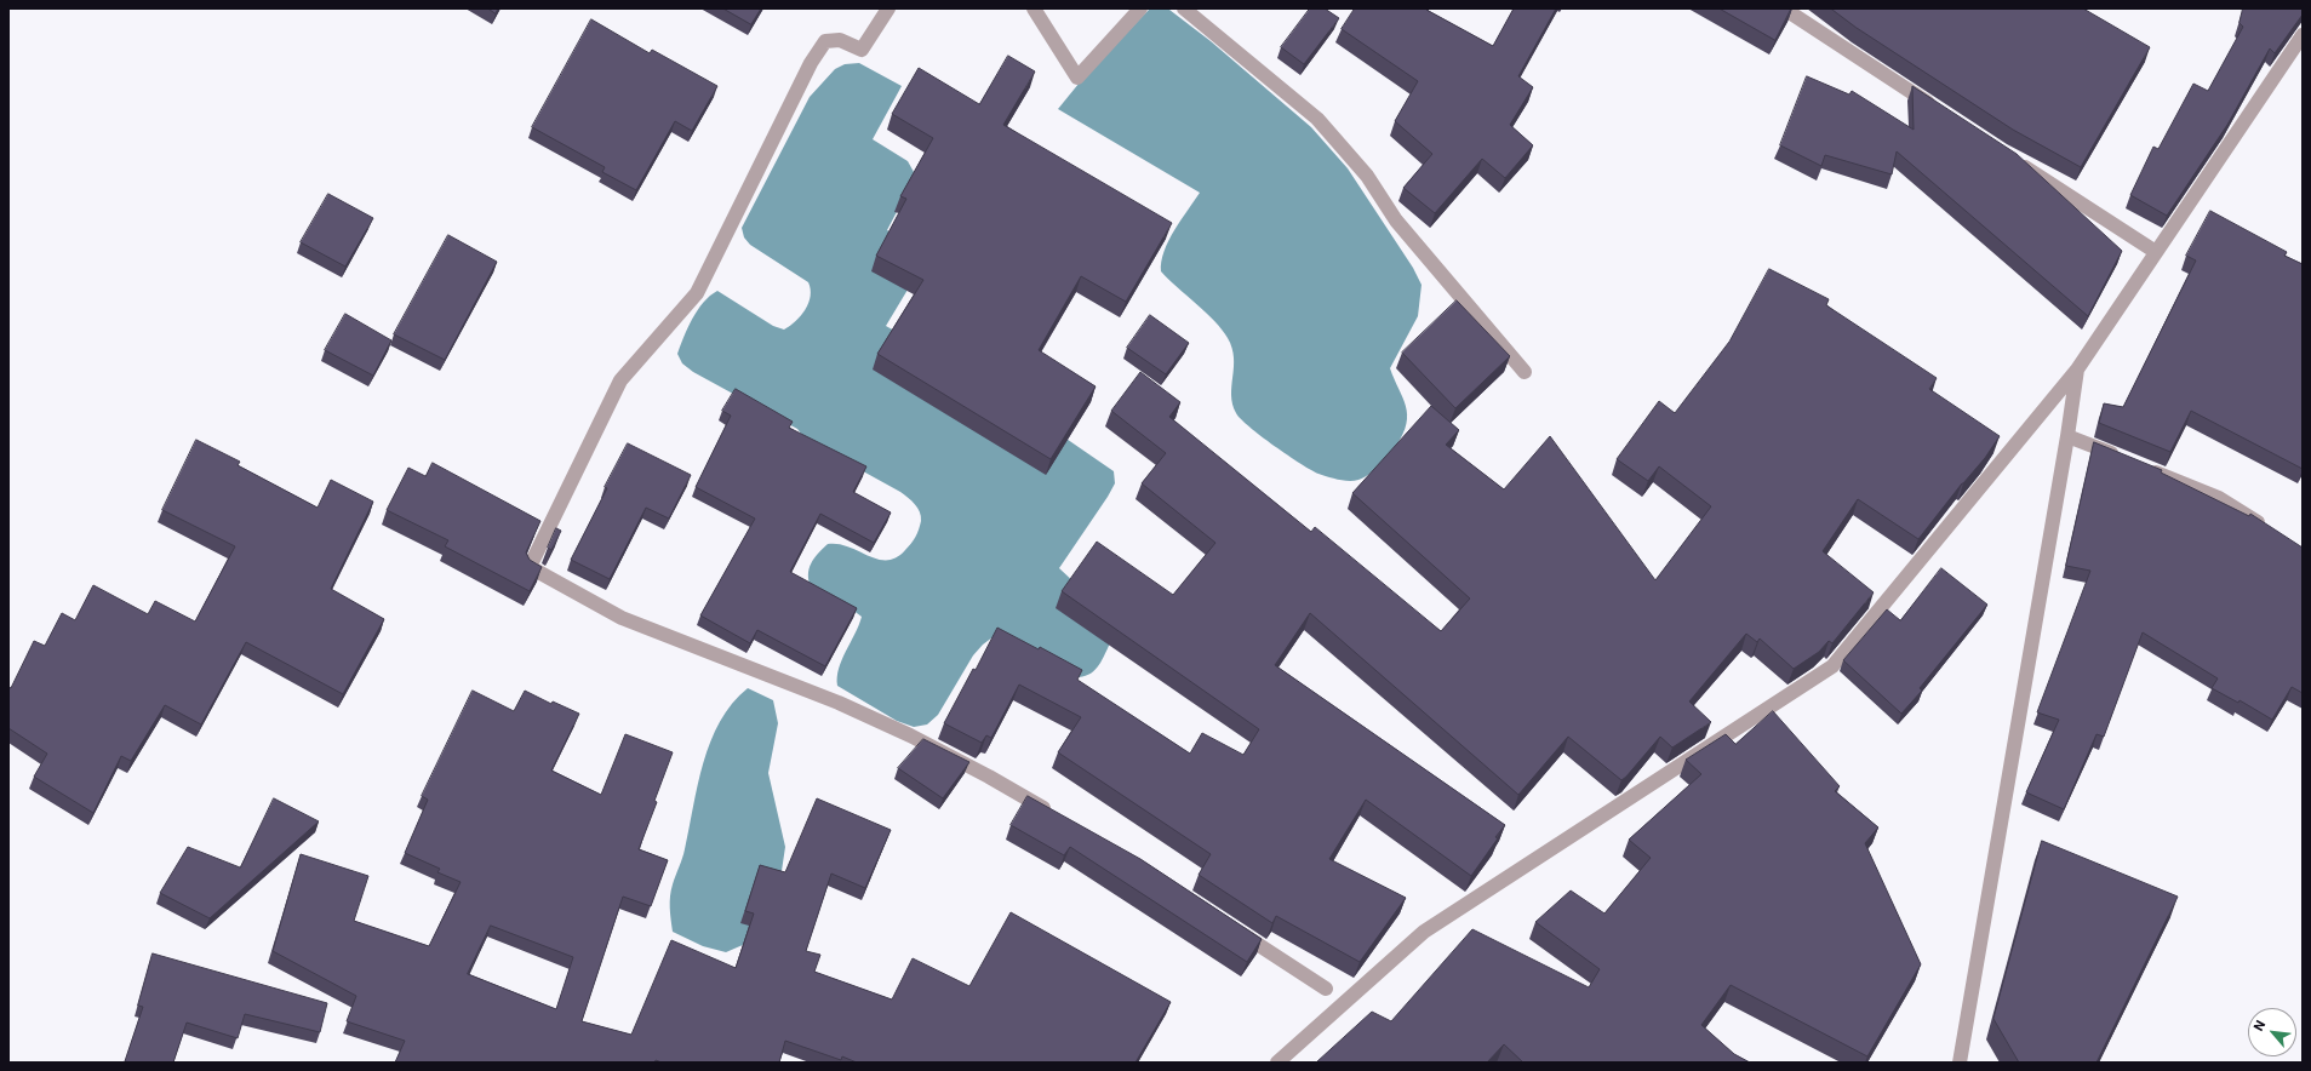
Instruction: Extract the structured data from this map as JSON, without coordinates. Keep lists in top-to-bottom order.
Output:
{
  "north": "top left"
}
